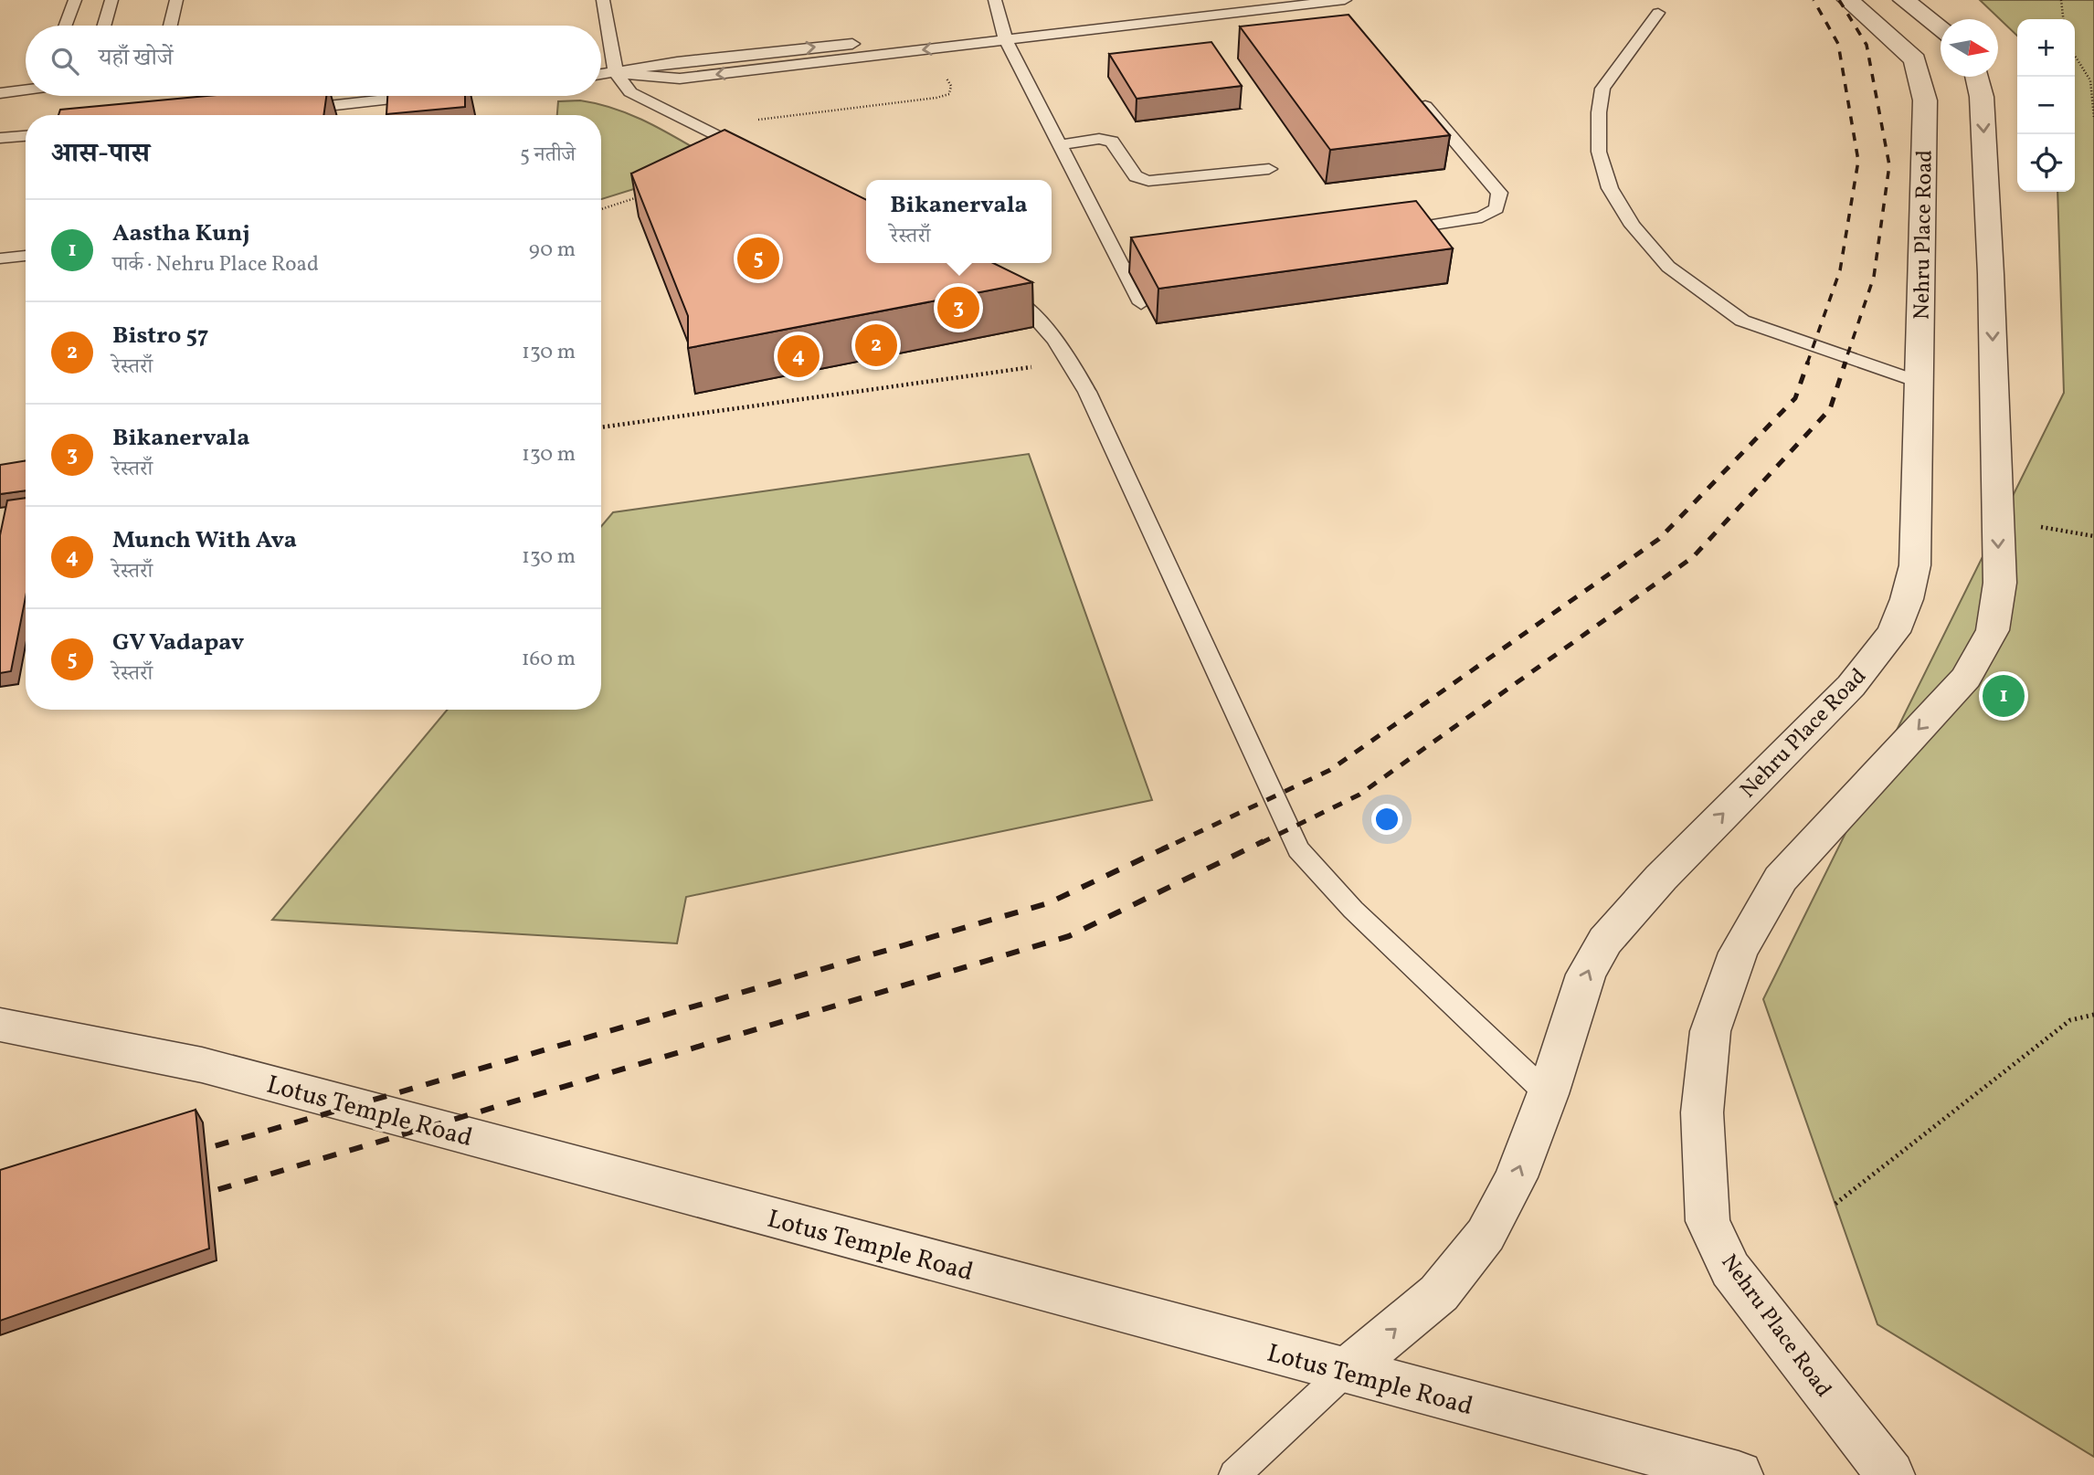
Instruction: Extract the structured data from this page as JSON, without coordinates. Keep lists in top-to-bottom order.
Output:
{
  "streets": {
    "street": ["Nehru Place Road", "Lotus Temple Road"]
  },
  "crossings": [
    ["Nehru Place Road", "Lotus Temple Road"]
  ],
  "north": "right",
  "page": {
    "map_buttons": ["+", "−"],
    "search": "यहाँ खोजें",
    "heading": ["आस-पास", "5 नतीजे"],
    "popup": ["Bikanervala", "रेस्तराँ"],
    "list": [
      {
        "mark": "1",
        "name": "Aastha Kunj",
        "note": "पार्क · Nehru Place Road",
        "value": "90 m"
      },
      {
        "mark": "2",
        "name": "Bistro 57",
        "note": "रेस्तराँ",
        "value": "130 m"
      },
      {
        "mark": "3",
        "name": "Bikanervala",
        "note": "रेस्तराँ",
        "value": "130 m"
      },
      {
        "mark": "4",
        "name": "Munch With Ava",
        "note": "रेस्तराँ",
        "value": "130 m"
      },
      {
        "mark": "5",
        "name": "GV Vadapav",
        "note": "रेस्तराँ",
        "value": "160 m"
      }
    ],
    "pins": [
      "5",
      "3",
      "2",
      "4",
      "1"
    ]
  }
}
